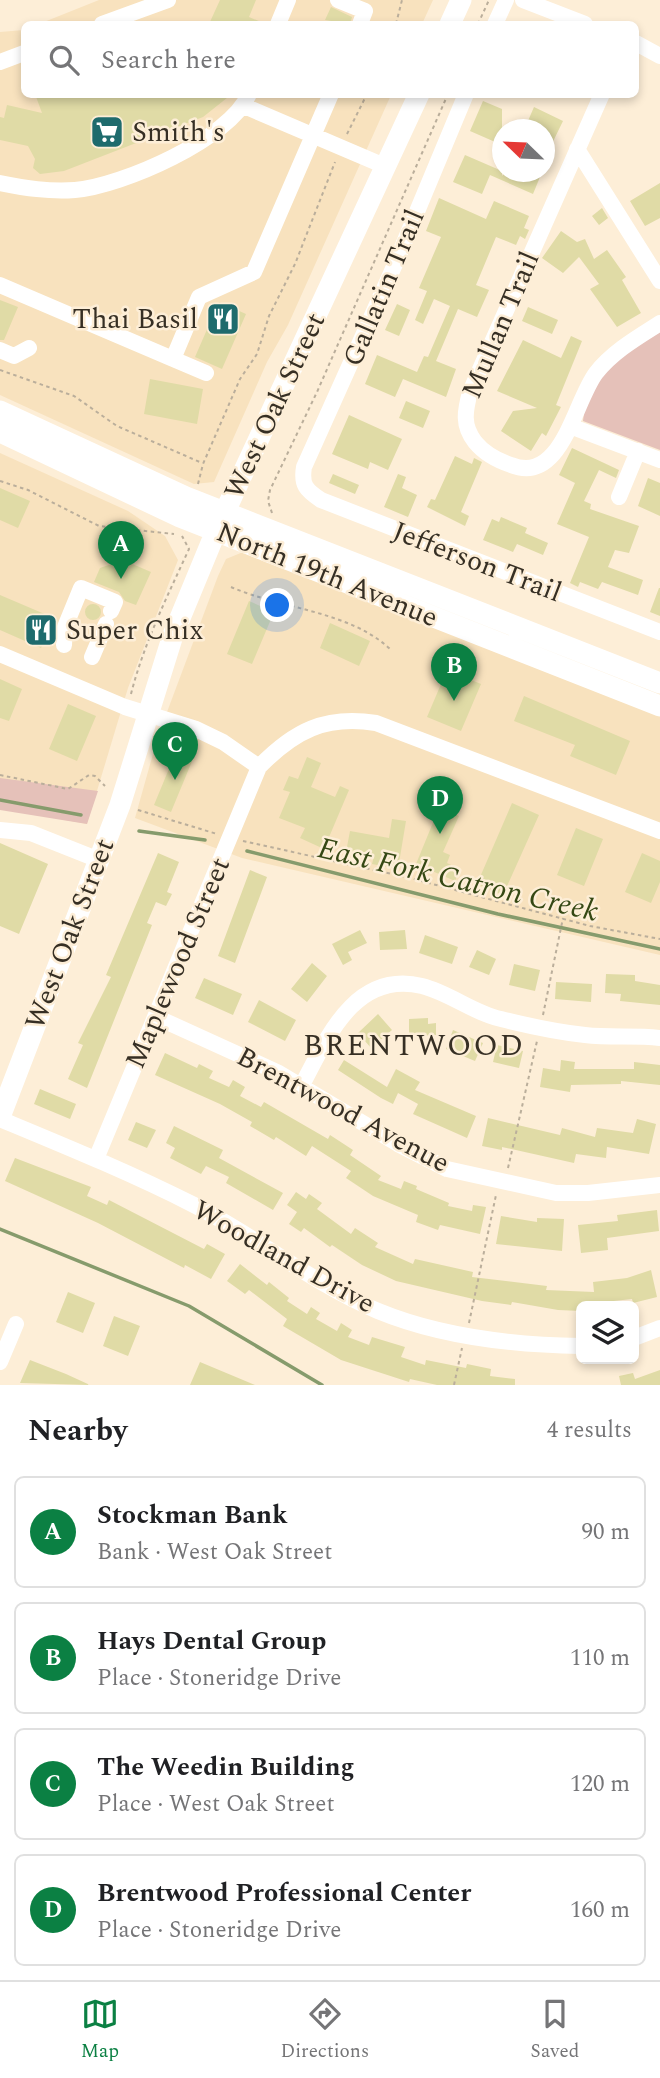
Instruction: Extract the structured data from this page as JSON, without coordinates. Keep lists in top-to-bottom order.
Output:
{
  "streets": {
    "main road": ["West Oak Street", "North 19th Avenue"],
    "street": [
      "Gallatin Trail",
      "Mullan Trail",
      "Jefferson Trail",
      "Maplewood Street",
      "Brentwood Avenue",
      "Woodland Drive"
    ]
  },
  "crossings": [
    ["Gallatin Trail", "Jefferson Trail"],
    ["West Oak Street", "North 19th Avenue"],
    ["West Oak Street", "Woodland Drive"],
    ["Maplewood Street", "Brentwood Avenue"],
    ["Maplewood Street", "Woodland Drive"]
  ],
  "districts": ["BRENTWOOD"],
  "water": ["East Fork Catron Creek"],
  "places": {
    "supermarket": ["Smith's"],
    "restaurant": ["Thai Basil", "Super Chix"]
  },
  "north": "top left",
  "page": {
    "search": "Search here",
    "pins": [
      "A",
      "B",
      "C",
      "D"
    ],
    "heading": ["Nearby", "4 results"],
    "list": [
      {
        "mark": "A",
        "name": "Stockman Bank",
        "note": "Bank · West Oak Street",
        "value": "90 m"
      },
      {
        "mark": "B",
        "name": "Hays Dental Group",
        "note": "Place · Stoneridge Drive",
        "value": "110 m"
      },
      {
        "mark": "C",
        "name": "The Weedin Building",
        "note": "Place · West Oak Street",
        "value": "120 m"
      },
      {
        "mark": "D",
        "name": "Brentwood Professional Center",
        "note": "Place · Stoneridge Drive",
        "value": "160 m"
      }
    ],
    "nav": ["Map", "Directions", "Saved"]
  }
}
